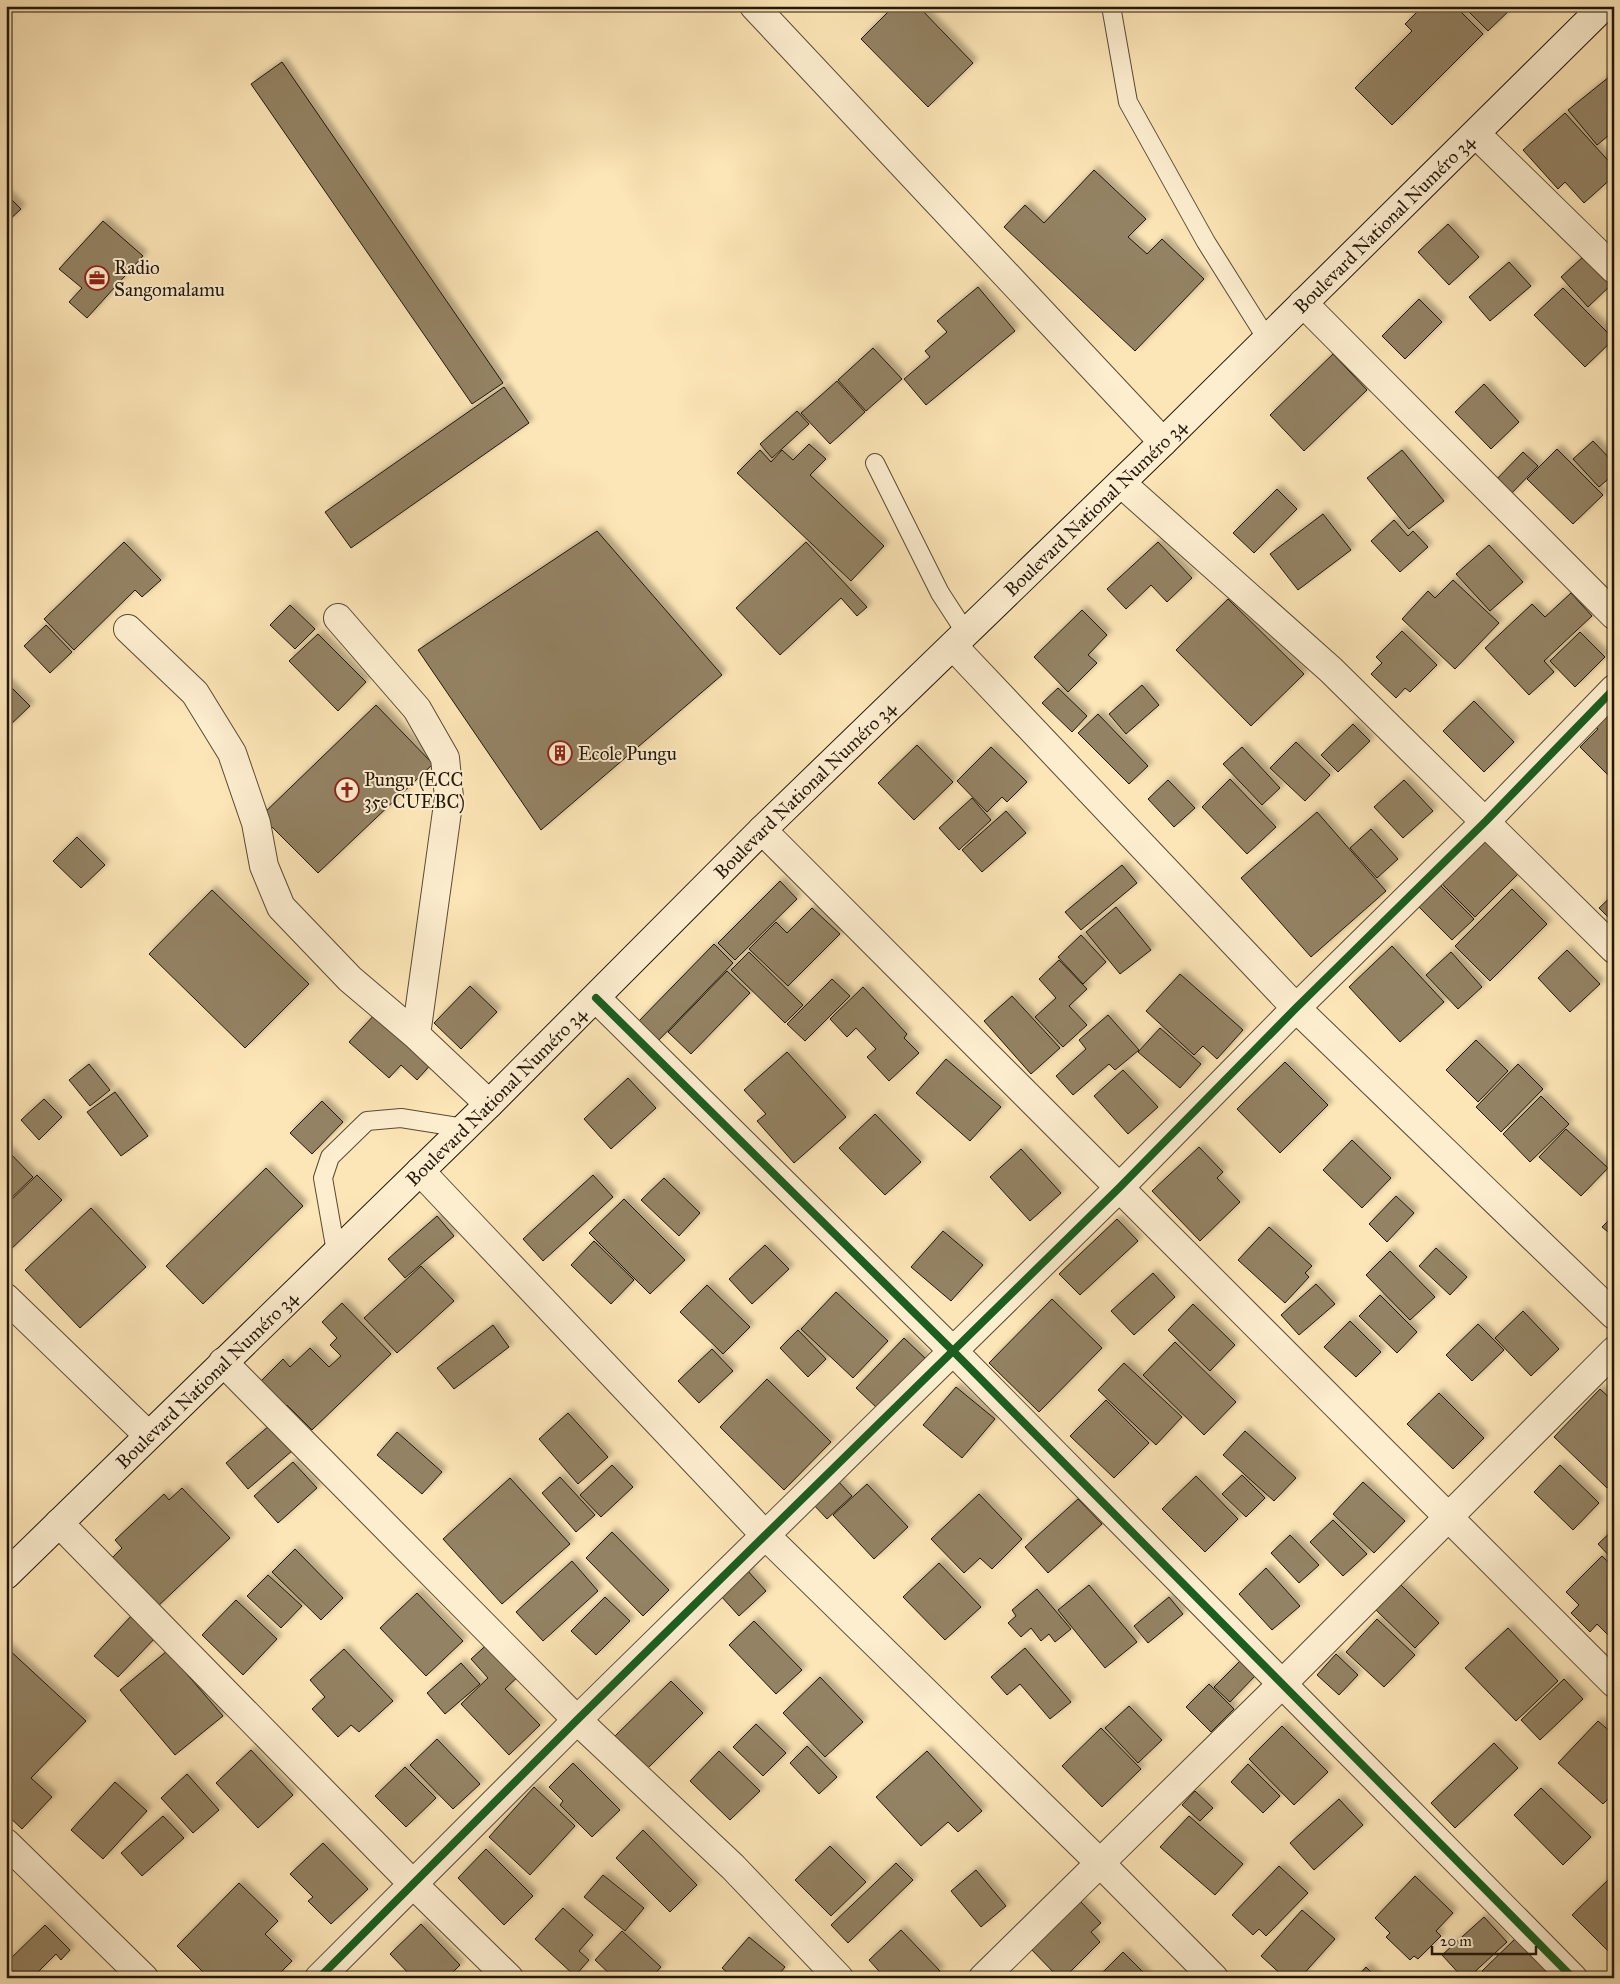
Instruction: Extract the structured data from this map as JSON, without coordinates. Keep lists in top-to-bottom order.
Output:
{
  "streets": {
    "street": ["Boulevard National Numéro 34"]
  },
  "places": {
    "office": ["Radio Sangomalamu"],
    "building": ["Ecole Pungu"],
    "church": ["Pungu (ECC 35e CUEBC)"]
  },
  "scale_bar": "20 m"
}
